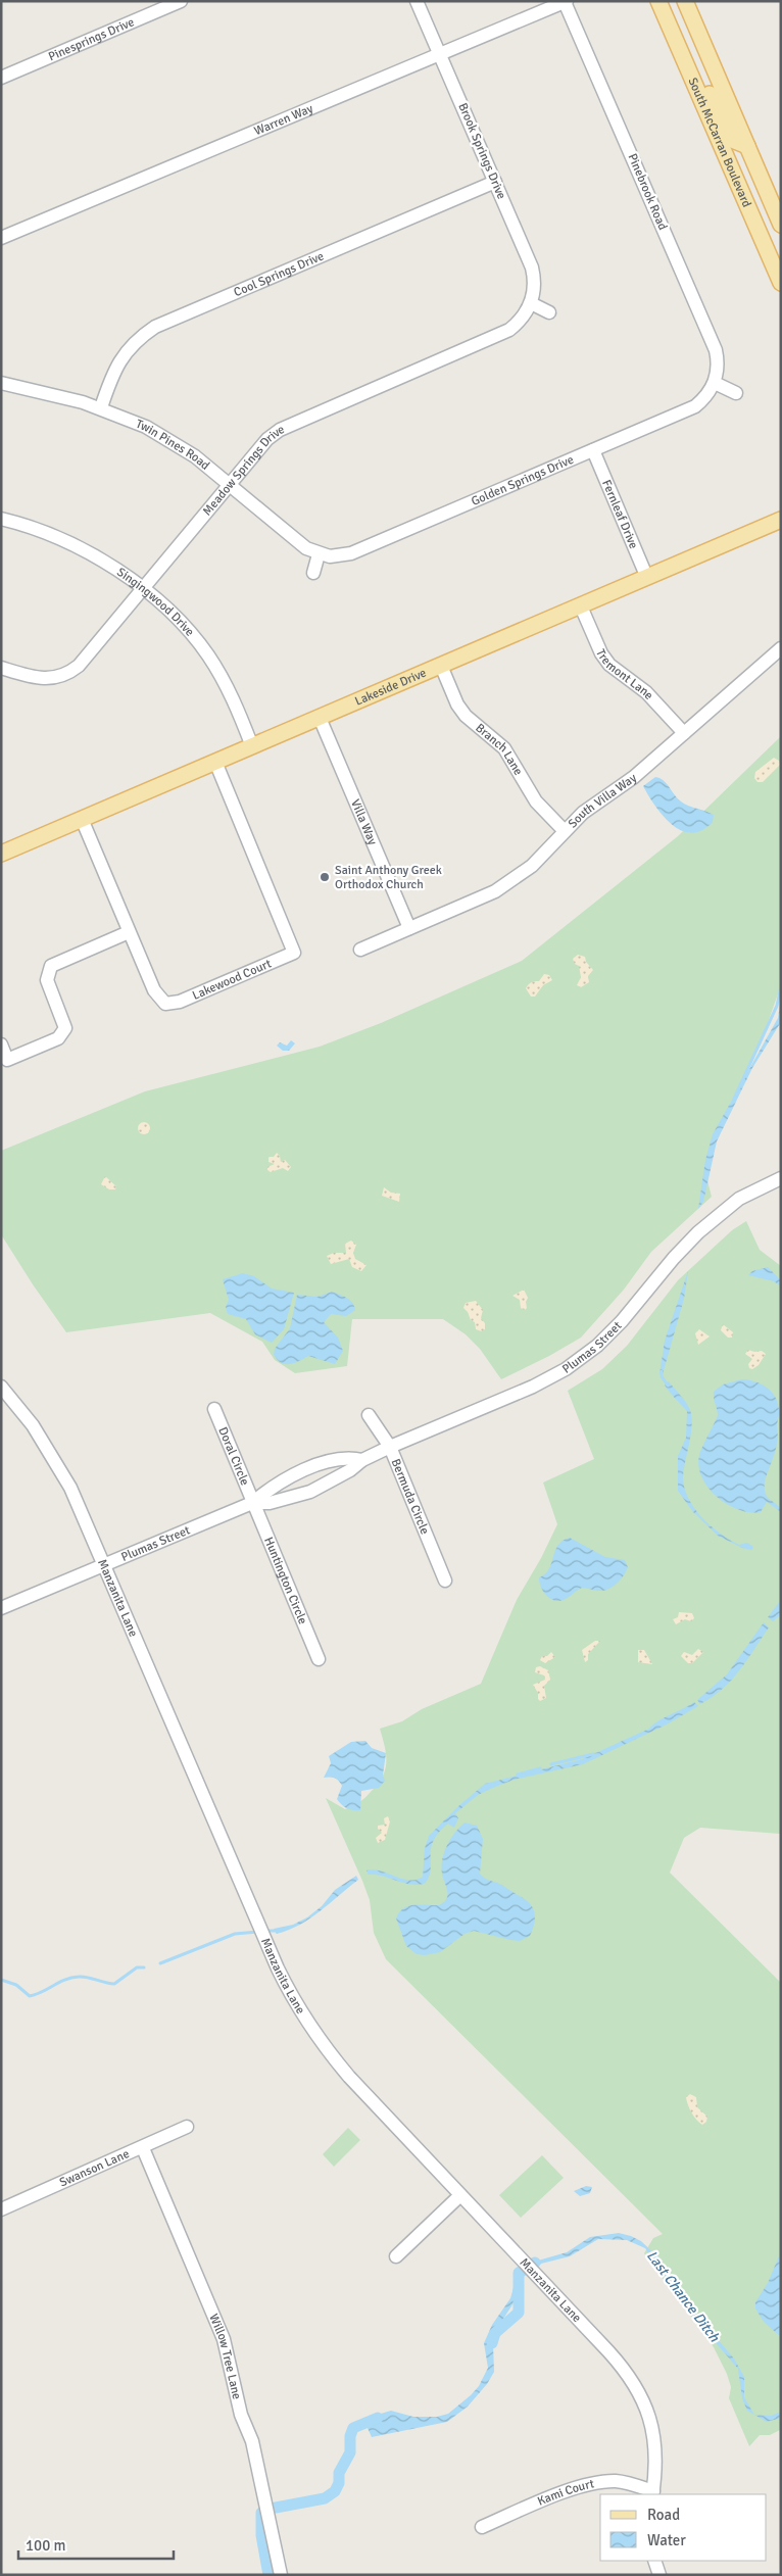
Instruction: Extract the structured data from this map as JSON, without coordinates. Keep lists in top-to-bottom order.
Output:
{
  "streets": {
    "main road": ["South McCarran Boulevard", "Lakeside Drive"],
    "street": [
      "Pinesprings Drive",
      "Warren Way",
      "Brook Springs Drive",
      "Pinebrook Road",
      "Cool Springs Drive",
      "Twin Pines Road",
      "Meadow Springs Drive",
      "Golden Springs Drive",
      "Fernleaf Drive",
      "Singingwood Drive",
      "Tremont Lane",
      "Branch Lane",
      "South Villa Way",
      "Villa Way",
      "Lakewood Court",
      "Plumas Street",
      "Doral Circle",
      "Bermuda Circle",
      "Huntington Circle",
      "Manzanita Lane",
      "Swanson Lane",
      "Willow Tree Lane",
      "Kami Court"
    ]
  },
  "crossings": [
    ["Warren Way", "Brook Springs Drive"],
    ["Warren Way", "Pinebrook Road"],
    ["Brook Springs Drive", "Cool Springs Drive"],
    ["Brook Springs Drive", "Meadow Springs Drive"],
    ["Pinebrook Road", "Golden Springs Drive"],
    ["Cool Springs Drive", "Twin Pines Road"],
    ["Twin Pines Road", "Meadow Springs Drive"],
    ["Twin Pines Road", "Golden Springs Drive"],
    ["Meadow Springs Drive", "Singingwood Drive"],
    ["Golden Springs Drive", "Fernleaf Drive"],
    ["Fernleaf Drive", "Lakeside Drive"],
    ["Singingwood Drive", "Lakeside Drive"],
    ["Tremont Lane", "Lakeside Drive"],
    ["Tremont Lane", "South Villa Way"],
    ["Lakeside Drive", "Branch Lane"],
    ["Lakeside Drive", "Villa Way"],
    ["Lakeside Drive", "Lakewood Court"],
    ["Branch Lane", "South Villa Way"],
    ["South Villa Way", "Villa Way"],
    ["Plumas Street", "Doral Circle"],
    ["Plumas Street", "Bermuda Circle"],
    ["Plumas Street", "Huntington Circle"],
    ["Plumas Street", "Manzanita Lane"],
    ["Doral Circle", "Huntington Circle"],
    ["Manzanita Lane", "Kami Court"],
    ["Swanson Lane", "Willow Tree Lane"]
  ],
  "water": ["Last Chance Ditch"],
  "places": ["Saint Anthony Greek Orthodox Church"],
  "legend": ["Road", "Water"],
  "scale_bar": "100 m"
}
